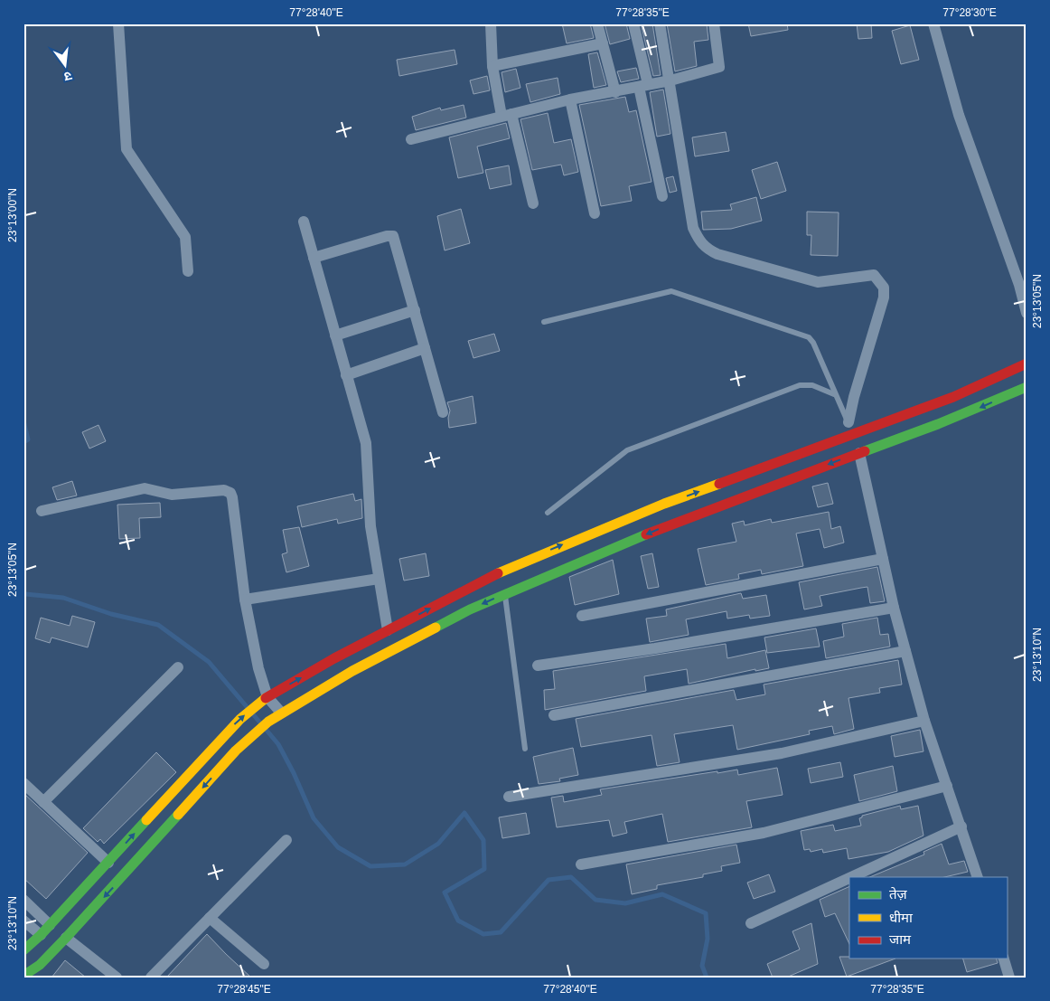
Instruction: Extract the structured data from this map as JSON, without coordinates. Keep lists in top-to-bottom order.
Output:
{
  "legend": ["तेज़", "धीमा", "जाम"],
  "north": "bottom",
  "coordinates": [
    "77°28'40\"E",
    "77°28'35\"E",
    "77°28'30\"E",
    "23°13'00\"N",
    "23°13'05\"N",
    "23°13'10\"N",
    "77°28'45\"E"
  ]
}
